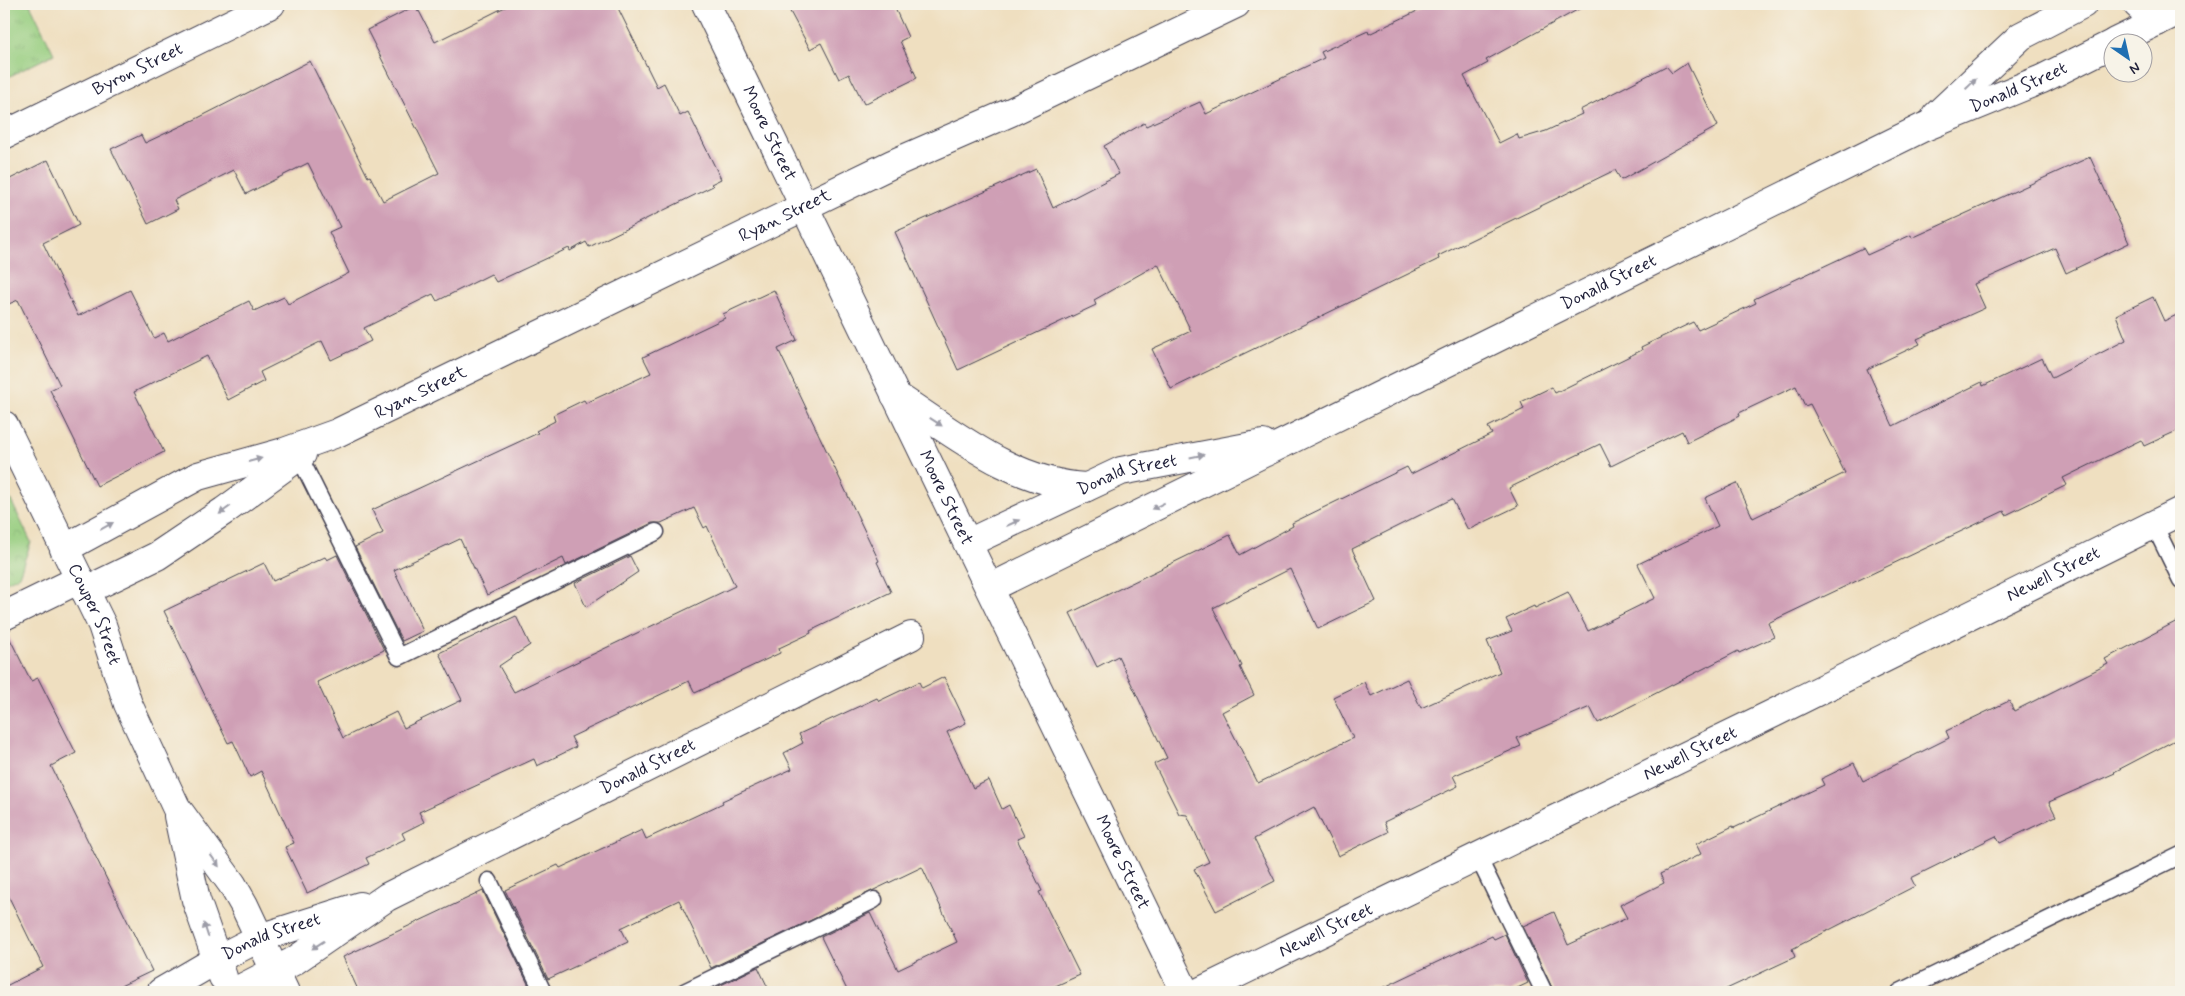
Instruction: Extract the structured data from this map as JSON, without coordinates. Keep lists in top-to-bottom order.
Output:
{
  "streets": {
    "street": [
      "Byron Street",
      "Donald Street",
      "Moore Street",
      "Ryan Street",
      "Newell Street",
      "Cowper Street"
    ]
  },
  "crossings": [
    ["Donald Street", "Moore Street"],
    ["Donald Street", "Cowper Street"],
    ["Moore Street", "Ryan Street"],
    ["Ryan Street", "Cowper Street"]
  ],
  "north": "bottom right"
}
